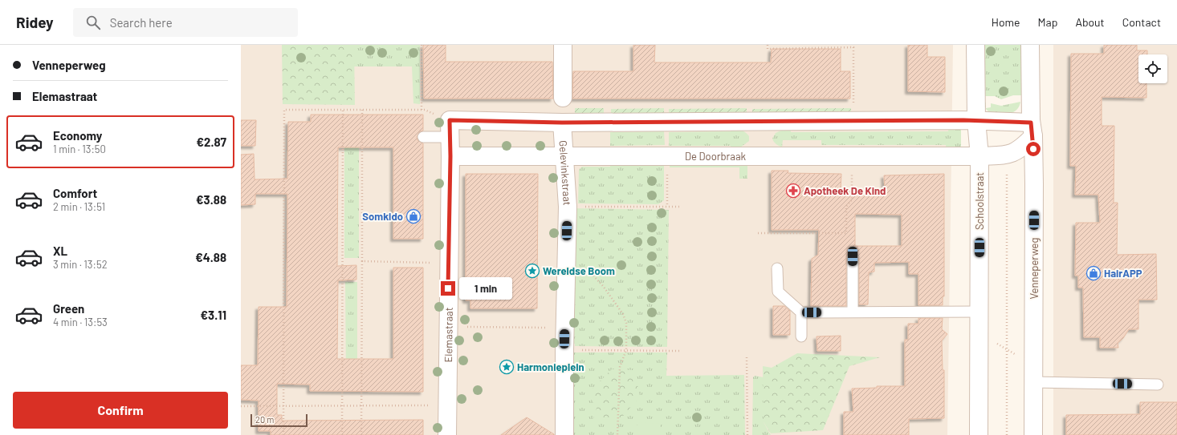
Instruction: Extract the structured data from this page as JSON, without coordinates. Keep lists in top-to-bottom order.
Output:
{
  "streets": {
    "street": [
      "De Doorbraak",
      "Gelevinkstraat",
      "Schoolstraat",
      "Venneperweg",
      "Elemastraat"
    ]
  },
  "crossings": [
    ["De Doorbraak", "Gelevinkstraat"],
    ["De Doorbraak", "Schoolstraat"],
    ["De Doorbraak", "Venneperweg"],
    ["De Doorbraak", "Elemastraat"]
  ],
  "places": {
    "pharmacy": ["Apotheek De Kind"],
    "shop": ["Somkido", "HairAPP"],
    "place": ["Wereldse Boom", "Harmonieplein"]
  },
  "scale_bar": "20 m",
  "page": {
    "header": "Ridey",
    "search": "Search here",
    "nav": [
      "Home",
      "Map",
      "About",
      "Contact"
    ],
    "banner": ["Venneperweg", "Elemastraat"],
    "list": [
      {
        "name": "Economy",
        "note": "1 min · 13:50",
        "value": "€2.87"
      },
      {
        "name": "Comfort",
        "note": "2 min · 13:51",
        "value": "€3.88"
      },
      {
        "name": "XL",
        "note": "3 min · 13:52",
        "value": "€4.88"
      },
      {
        "name": "Green",
        "note": "4 min · 13:53",
        "value": "€3.11"
      }
    ],
    "bubble": "1 min",
    "buttons": "Confirm",
    "scale": "20 m"
  }
}
